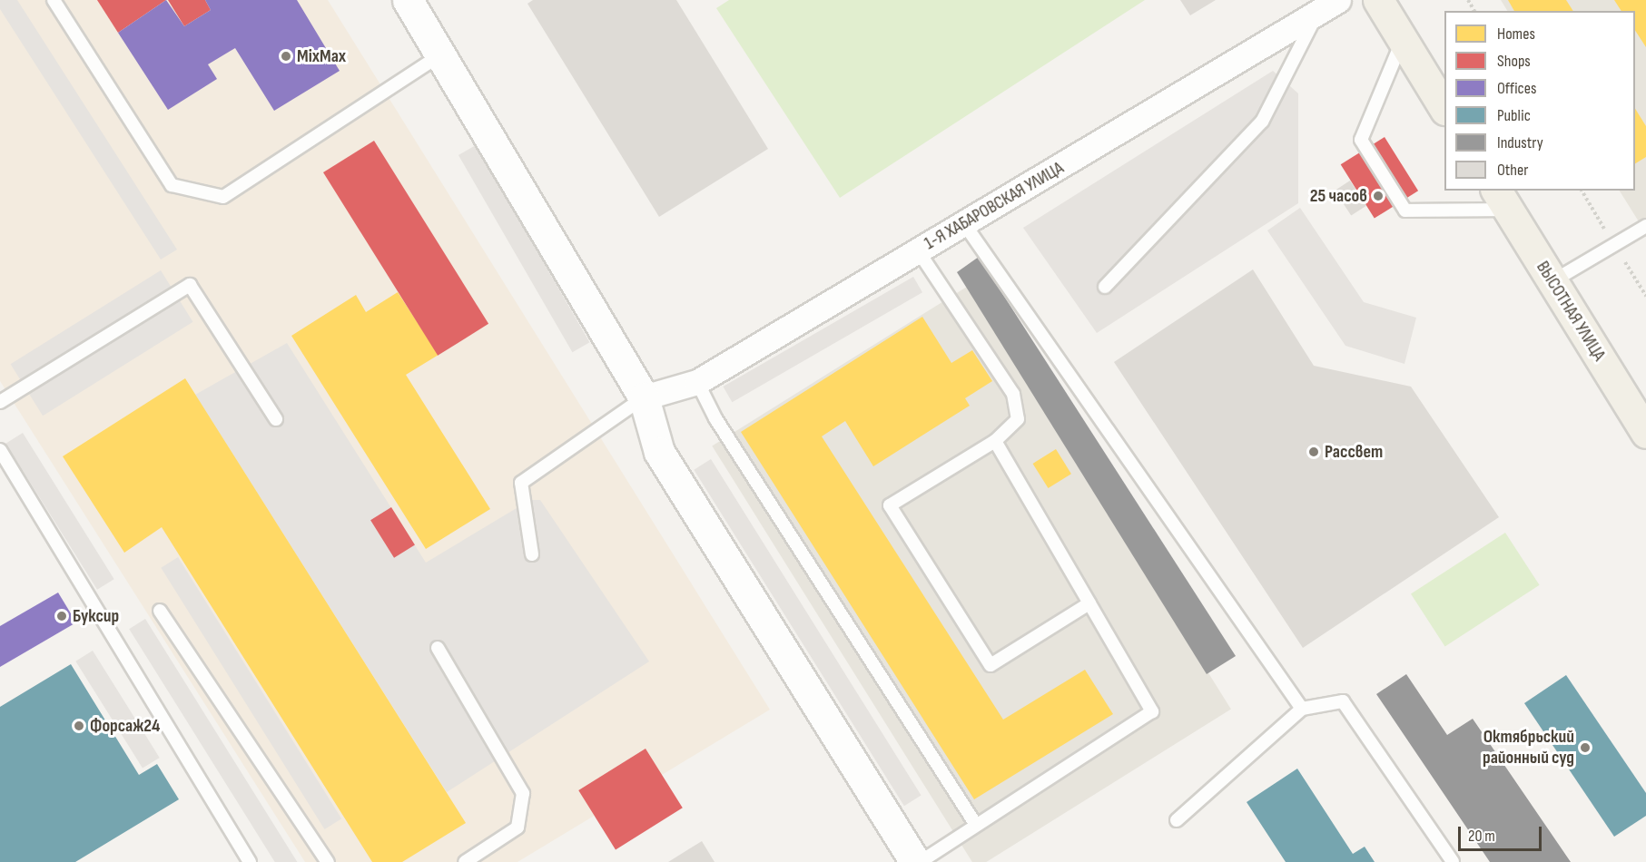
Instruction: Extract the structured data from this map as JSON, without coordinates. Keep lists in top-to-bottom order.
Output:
{
  "streets": {
    "main road": ["ВЫСОТНАЯ УЛИЦА"],
    "street": ["1-Я ХАБАРОВСКАЯ УЛИЦА"]
  },
  "places": [
    "MixMax",
    "25 часов",
    "Рассвет",
    "Буксир",
    "Форсаж24",
    "Октябрьский районный суд"
  ],
  "legend": [
    "Homes",
    "Shops",
    "Offices",
    "Public",
    "Industry",
    "Other"
  ],
  "scale_bar": "20 m"
}
